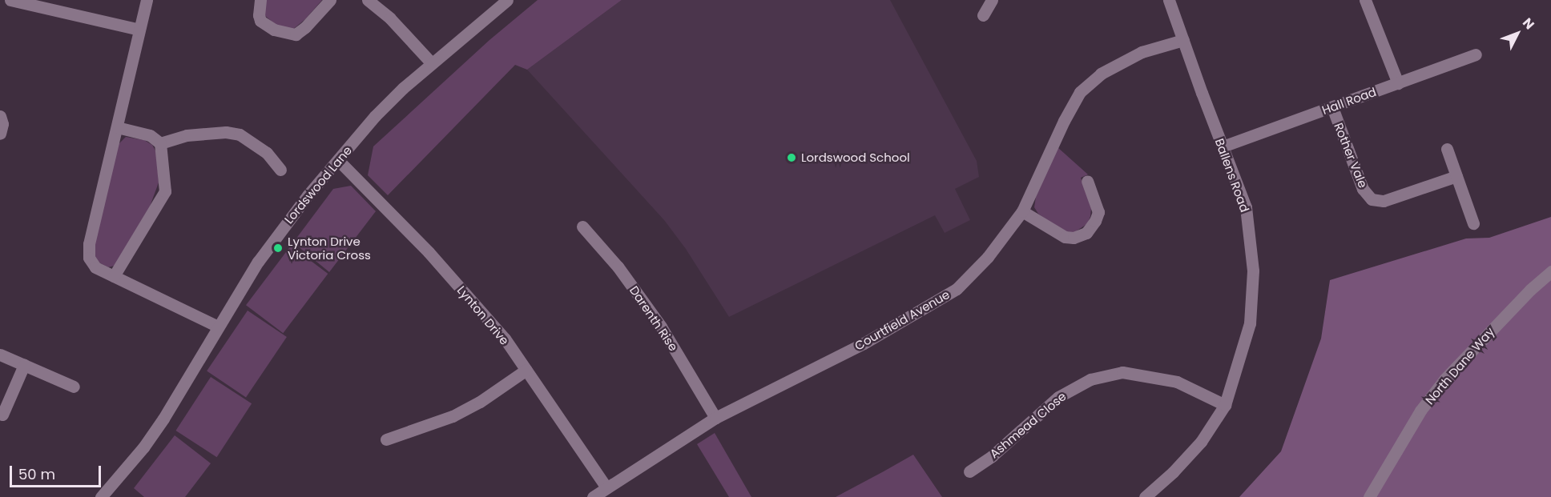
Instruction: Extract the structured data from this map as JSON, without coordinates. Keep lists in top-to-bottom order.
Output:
{
  "streets": {
    "street": [
      "Hall Road",
      "Rother Vale",
      "Ballens Road",
      "Lordswood Lane",
      "Lynton Drive",
      "Darenth Rise",
      "Courtfield Avenue",
      "North Dane Way",
      "Ashmead Close"
    ]
  },
  "crossings": [
    ["Hall Road", "Rother Vale"],
    ["Hall Road", "Ballens Road"],
    ["Ballens Road", "Courtfield Avenue"],
    ["Ballens Road", "Ashmead Close"],
    ["Lordswood Lane", "Lynton Drive"],
    ["Lynton Drive", "Courtfield Avenue"],
    ["Darenth Rise", "Courtfield Avenue"]
  ],
  "places": ["Lordswood School", "Lynton Drive Victoria Cross"],
  "scale_bar": "50 m",
  "north": "top right"
}
